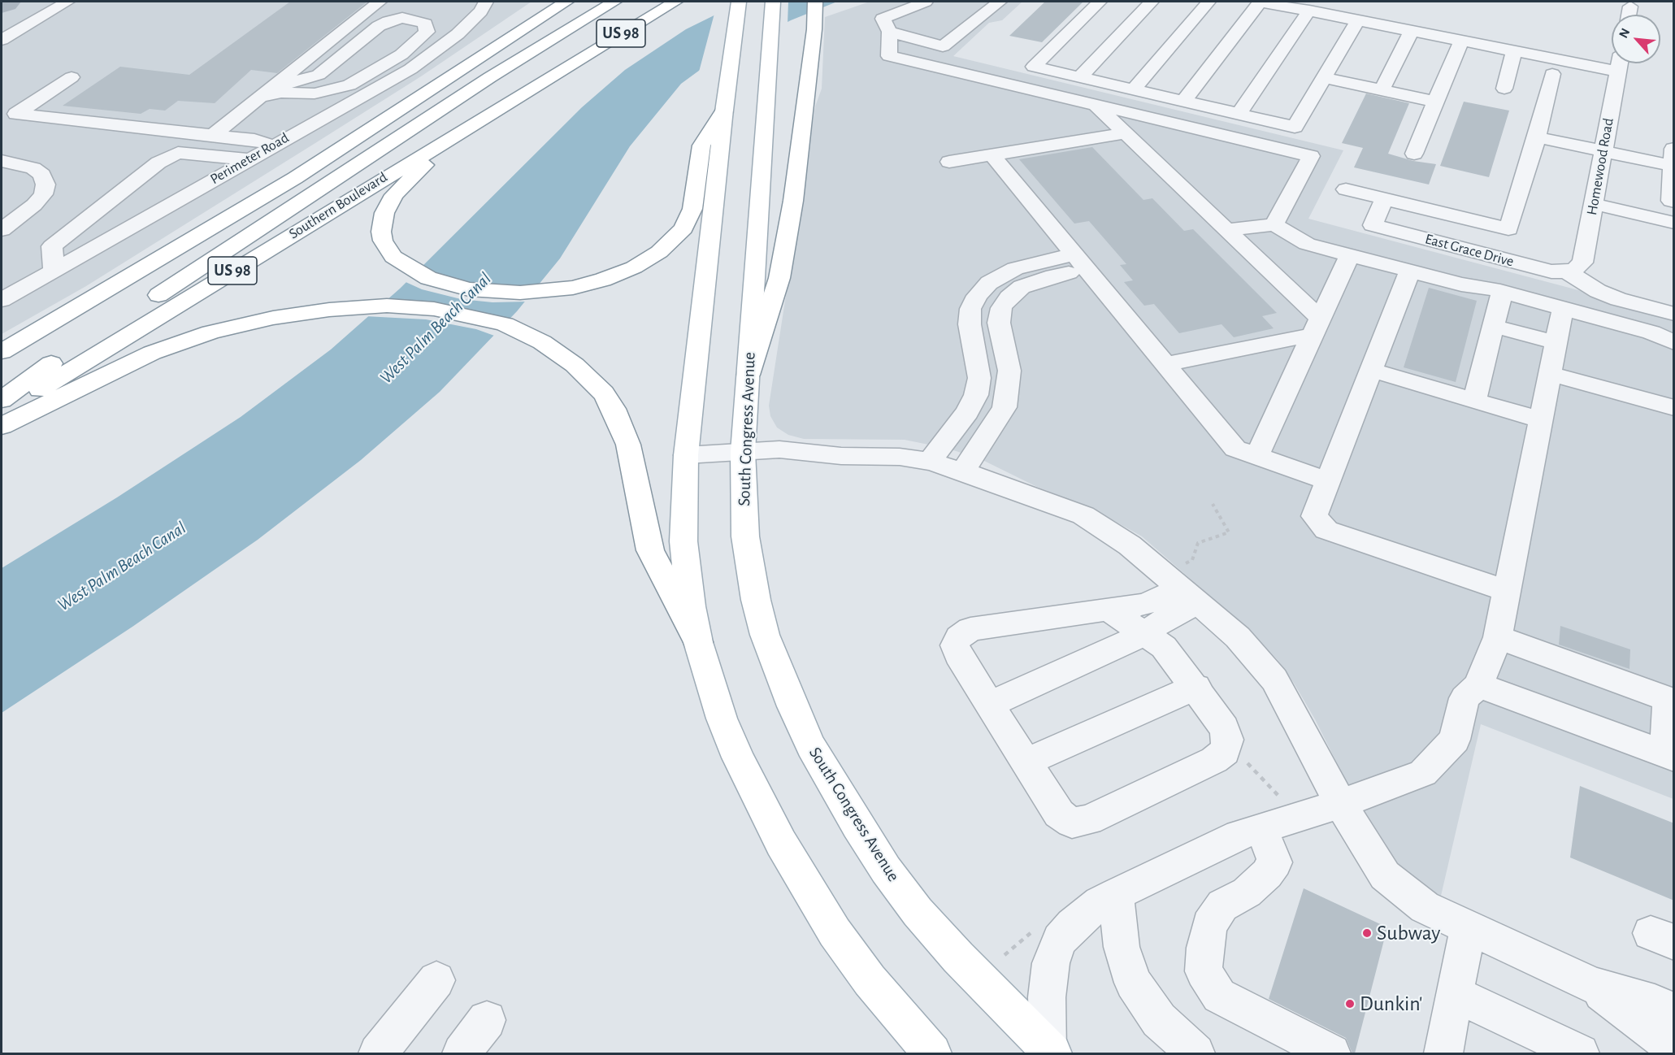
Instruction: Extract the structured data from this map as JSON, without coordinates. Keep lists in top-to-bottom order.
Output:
{
  "streets": {
    "main road": ["US 98", "Southern Boulevard", "South Congress Avenue"],
    "street": ["Perimeter Road", "Homewood Road", "East Grace Drive"]
  },
  "crossings": [
    ["Homewood Road", "East Grace Drive"]
  ],
  "water": ["West Palm Beach Canal"],
  "places": ["Subway", "Dunkin'"],
  "north": "top left"
}
